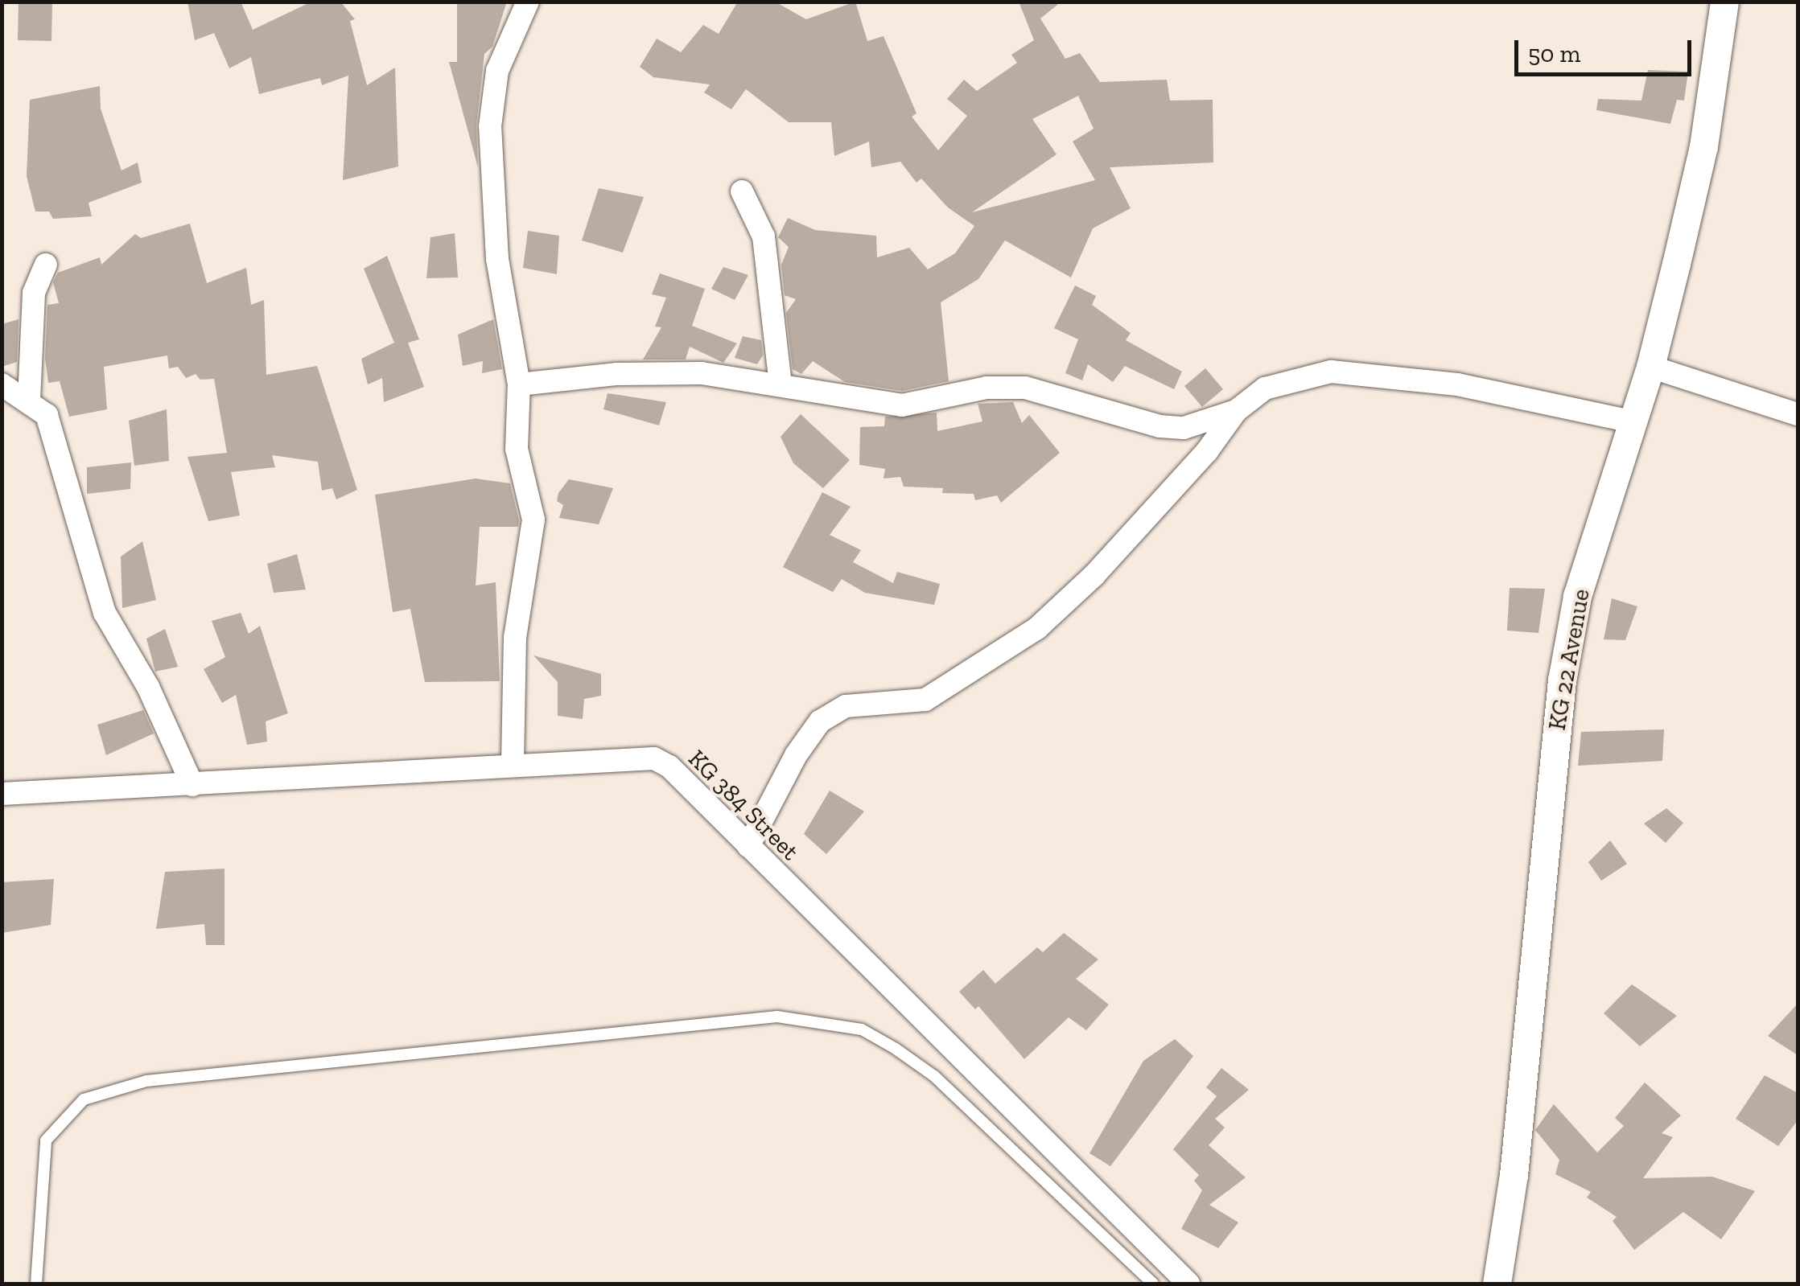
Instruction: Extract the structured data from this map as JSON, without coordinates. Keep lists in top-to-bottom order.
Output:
{
  "streets": {
    "street": ["KG 22 Avenue", "KG 384 Street"]
  },
  "scale_bar": "50 m"
}
